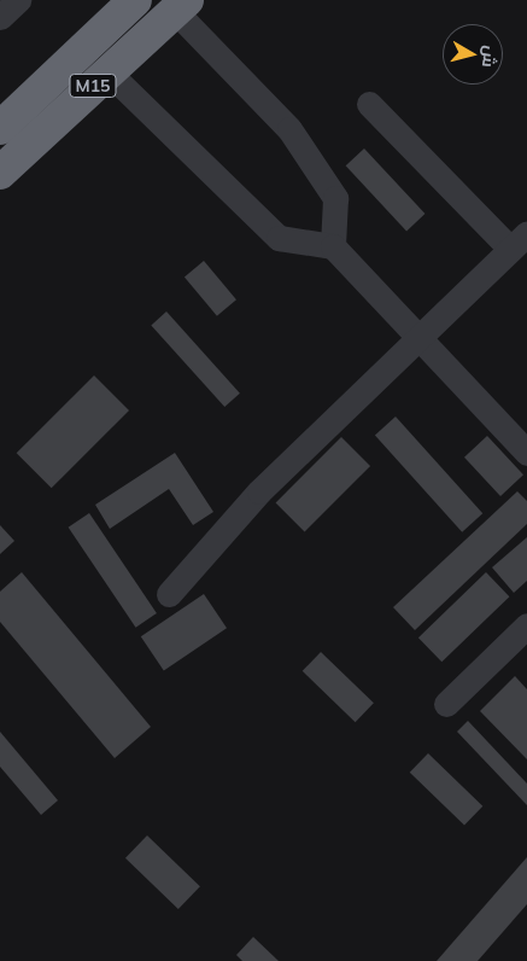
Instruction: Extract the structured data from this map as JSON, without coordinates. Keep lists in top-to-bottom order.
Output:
{
  "streets": {
    "highway": ["M15"]
  },
  "north": "right"
}
